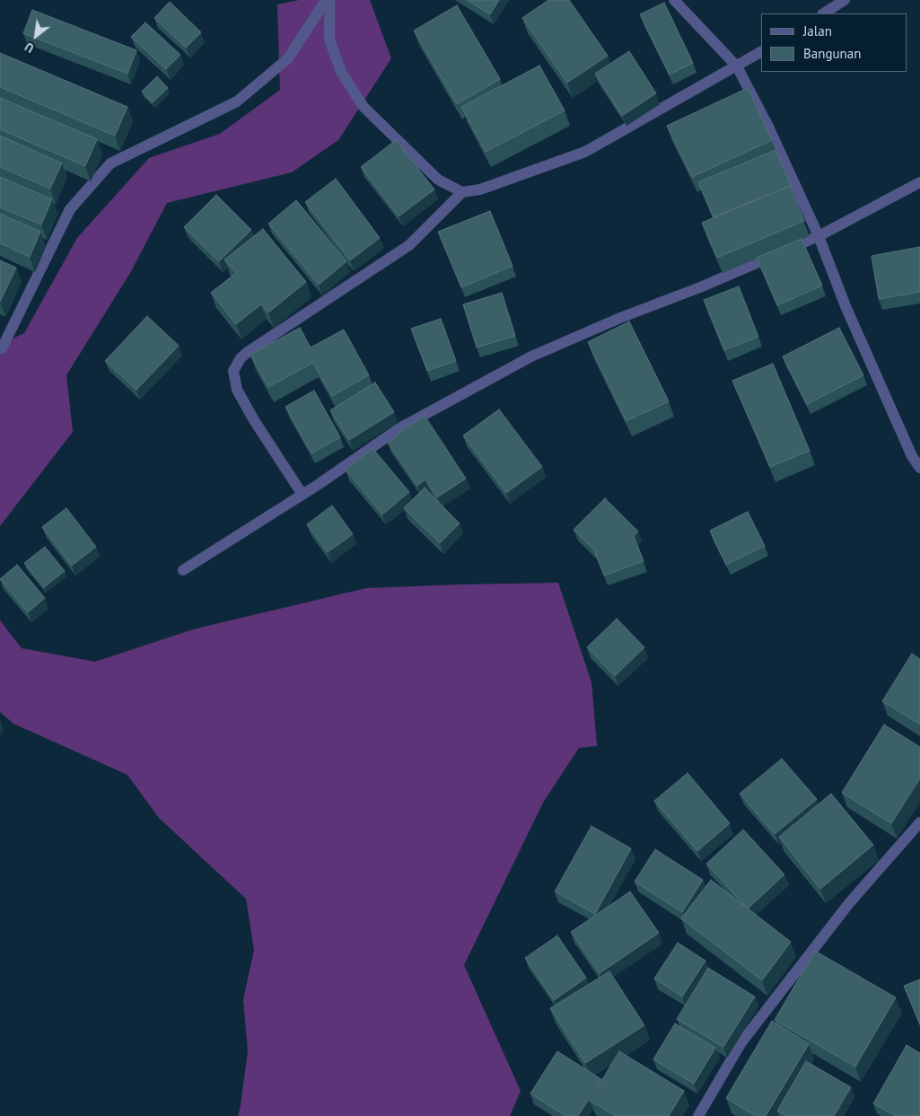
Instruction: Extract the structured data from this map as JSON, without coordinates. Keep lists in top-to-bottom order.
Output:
{
  "legend": ["Jalan", "Bangunan"],
  "north": "bottom left"
}
